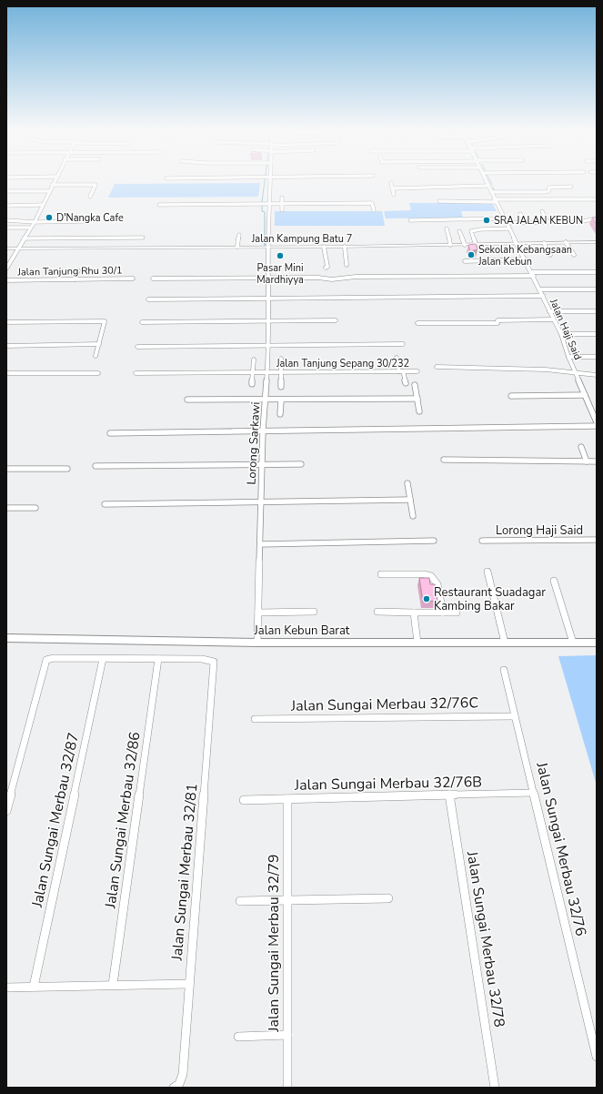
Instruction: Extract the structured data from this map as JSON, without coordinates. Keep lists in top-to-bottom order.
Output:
{
  "streets": {
    "main road": ["Jalan Kebun Barat"],
    "street": [
      "Jalan Kampung Batu 7",
      "Jalan Tanjung Rhu 30/1",
      "Jalan Haji Said",
      "Jalan Tanjung Sepang 30/232",
      "Lorong Sarkawi",
      "Lorong Haji Said",
      "Jalan Sungai Merbau 32/76C",
      "Jalan Sungai Merbau 32/76B",
      "Jalan Sungai Merbau 32/87",
      "Jalan Sungai Merbau 32/86",
      "Jalan Sungai Merbau 32/76",
      "Jalan Sungai Merbau 32/81",
      "Jalan Sungai Merbau 32/78",
      "Jalan Sungai Merbau 32/79"
    ]
  },
  "crossings": [
    ["Jalan Kampung Batu 7", "Jalan Haji Said"],
    ["Jalan Kampung Batu 7", "Lorong Sarkawi"],
    ["Jalan Tanjung Sepang 30/232", "Lorong Sarkawi"],
    ["Lorong Sarkawi", "Jalan Kebun Barat"],
    ["Jalan Sungai Merbau 32/76C", "Jalan Sungai Merbau 32/76"],
    ["Jalan Sungai Merbau 32/76B", "Jalan Sungai Merbau 32/76"],
    ["Jalan Sungai Merbau 32/76B", "Jalan Sungai Merbau 32/78"],
    ["Jalan Sungai Merbau 32/76B", "Jalan Sungai Merbau 32/79"],
    ["Jalan Sungai Merbau 32/86", "Jalan Sungai Merbau 32/81"]
  ],
  "places": [
    "D'Nangka Cafe",
    "SRA JALAN KEBUN",
    "Sekolah Kebangsaan Jalan Kebun",
    "Pasar Mini Mardhiyya",
    "Restaurant Suadagar Kambing Bakar"
  ]
}
